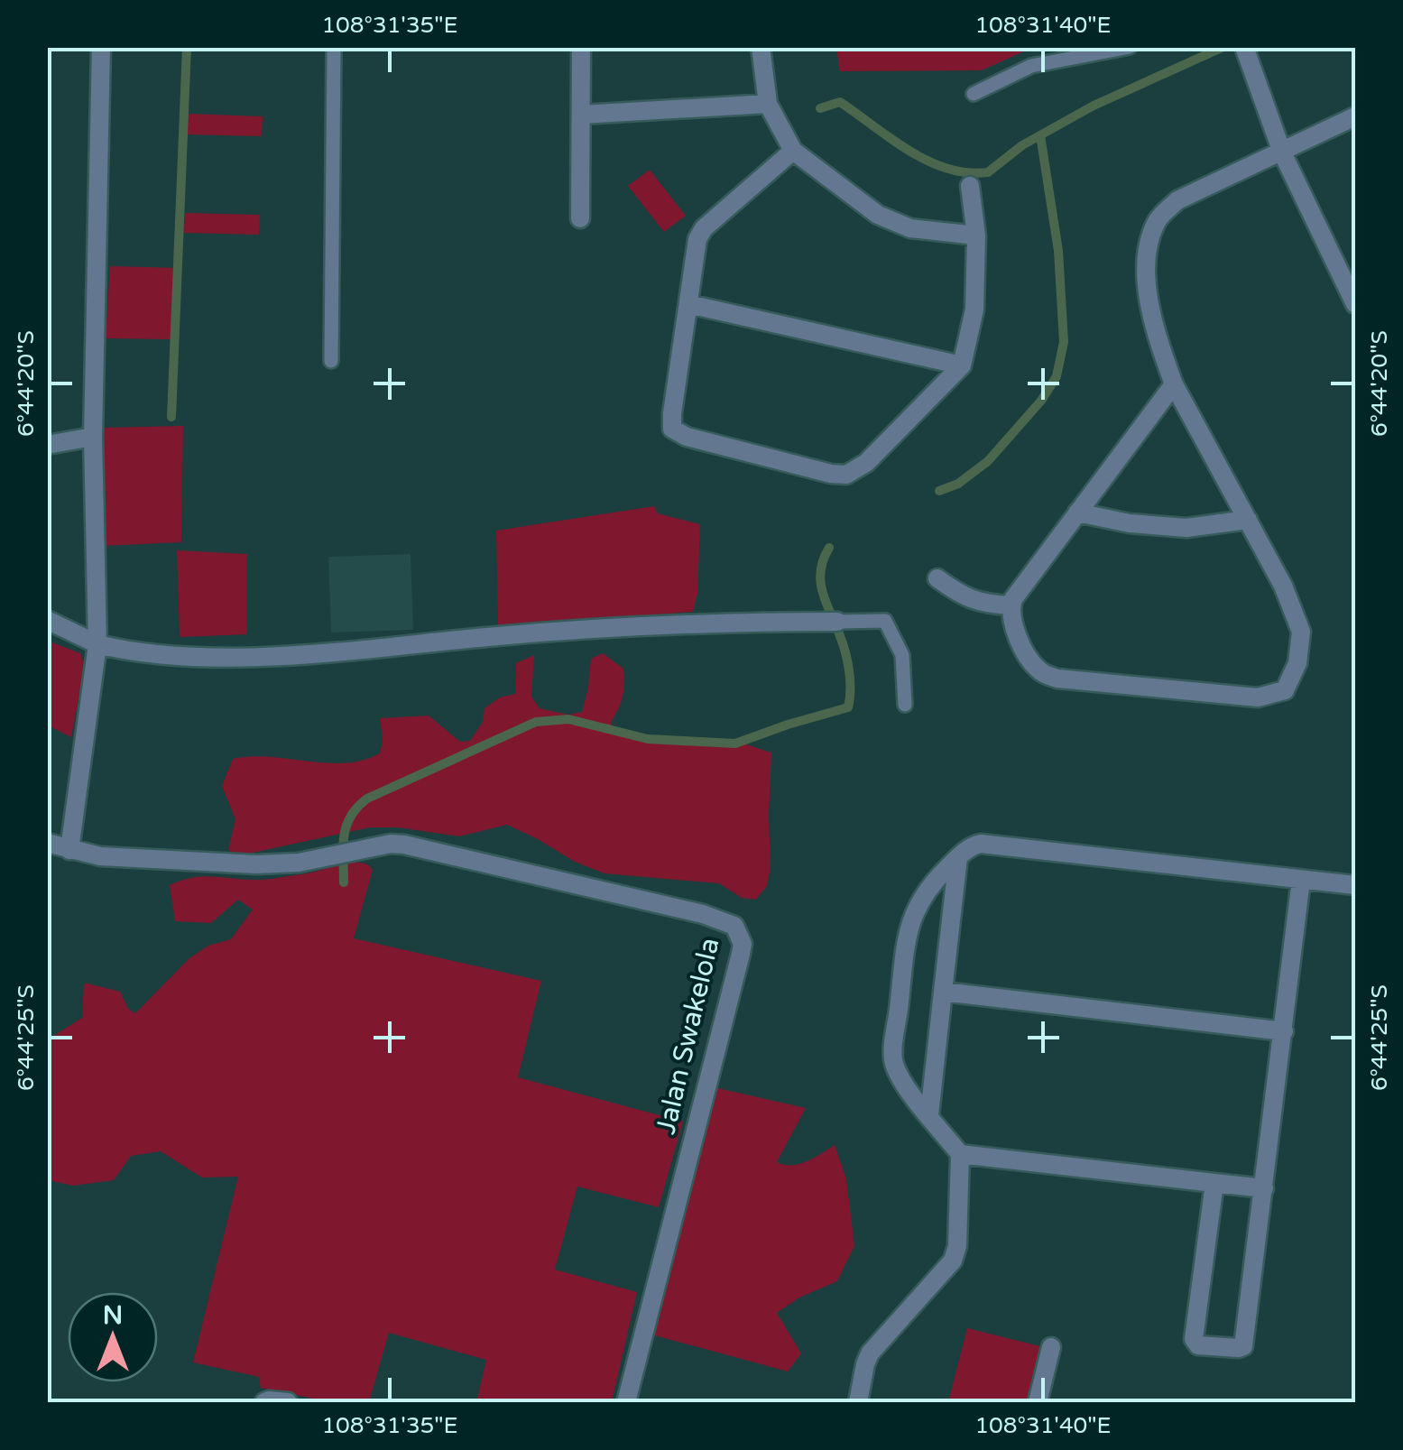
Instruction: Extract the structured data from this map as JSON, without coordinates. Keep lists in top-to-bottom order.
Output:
{
  "streets": {
    "street": ["Jalan Swakelola"]
  },
  "north": "top",
  "coordinates": [
    "108°31'35\"E",
    "108°31'40\"E",
    "6°44'20\"S",
    "6°44'25\"S"
  ]
}
